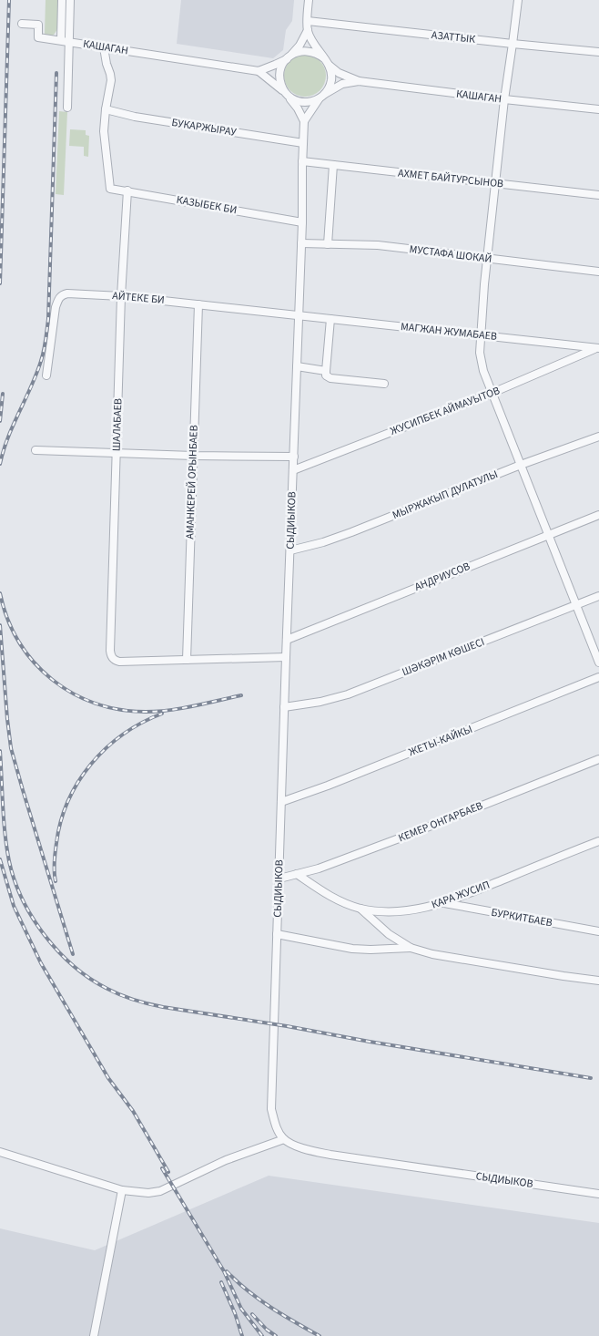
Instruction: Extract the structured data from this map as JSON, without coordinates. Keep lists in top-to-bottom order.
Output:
{
  "streets": {
    "street": [
      "АЗАТТЫК",
      "КАШАГАН",
      "БУКАРЖЫРАУ",
      "АХМЕТ БАЙТУРСЫНОВ",
      "КАЗЫБЕК БИ",
      "МУСТАФА ШОКАЙ",
      "АЙТЕКЕ БИ",
      "МАГЖАН ЖУМАБАЕВ",
      "ЖУСИПБЕК АЙМАУЫТОВ",
      "ШАЛАБАЕВ",
      "АМАНКЕРЕЙ ОРЫНБАЕВ",
      "МЫРЖАКЫП ДУЛАТУЛЫ",
      "СЫДИЫКОВ",
      "АНДРИУСОВ",
      "ШӘКӘРІМ КӨШЕСІ",
      "ЖЕТЫ-КАЙКЫ",
      "КЕМЕР ОНГАРБАЕВ",
      "КАРА ЖУСИП",
      "БУРКИТБАЕВ"
    ]
  },
  "crossings": [
    ["БУКАРЖЫРАУ", "КАЗЫБЕК БИ"],
    ["БУКАРЖЫРАУ", "СЫДИЫКОВ"],
    ["АХМЕТ БАЙТУРСЫНОВ", "СЫДИЫКОВ"],
    ["КАЗЫБЕК БИ", "ШАЛАБАЕВ"],
    ["КАЗЫБЕК БИ", "СЫДИЫКОВ"],
    ["МУСТАФА ШОКАЙ", "СЫДИЫКОВ"],
    ["АЙТЕКЕ БИ", "МАГЖАН ЖУМАБАЕВ"],
    ["АЙТЕКЕ БИ", "ШАЛАБАЕВ"],
    ["АЙТЕКЕ БИ", "АМАНКЕРЕЙ ОРЫНБАЕВ"],
    ["АЙТЕКЕ БИ", "СЫДИЫКОВ"],
    ["МАГЖАН ЖУМАБАЕВ", "ЖУСИПБЕК АЙМАУЫТОВ"],
    ["МАГЖАН ЖУМАБАЕВ", "СЫДИЫКОВ"],
    ["ЖУСИПБЕК АЙМАУЫТОВ", "СЫДИЫКОВ"],
    ["ШАЛАБАЕВ", "АМАНКЕРЕЙ ОРЫНБАЕВ"],
    ["МЫРЖАКЫП ДУЛАТУЛЫ", "СЫДИЫКОВ"],
    ["СЫДИЫКОВ", "АНДРИУСОВ"],
    ["СЫДИЫКОВ", "ШӘКӘРІМ КӨШЕСІ"],
    ["СЫДИЫКОВ", "ЖЕТЫ-КАЙКЫ"],
    ["СЫДИЫКОВ", "КЕМЕР ОНГАРБАЕВ"],
    ["КЕМЕР ОНГАРБАЕВ", "КАРА ЖУСИП"],
    ["КАРА ЖУСИП", "БУРКИТБАЕВ"]
  ]
}
